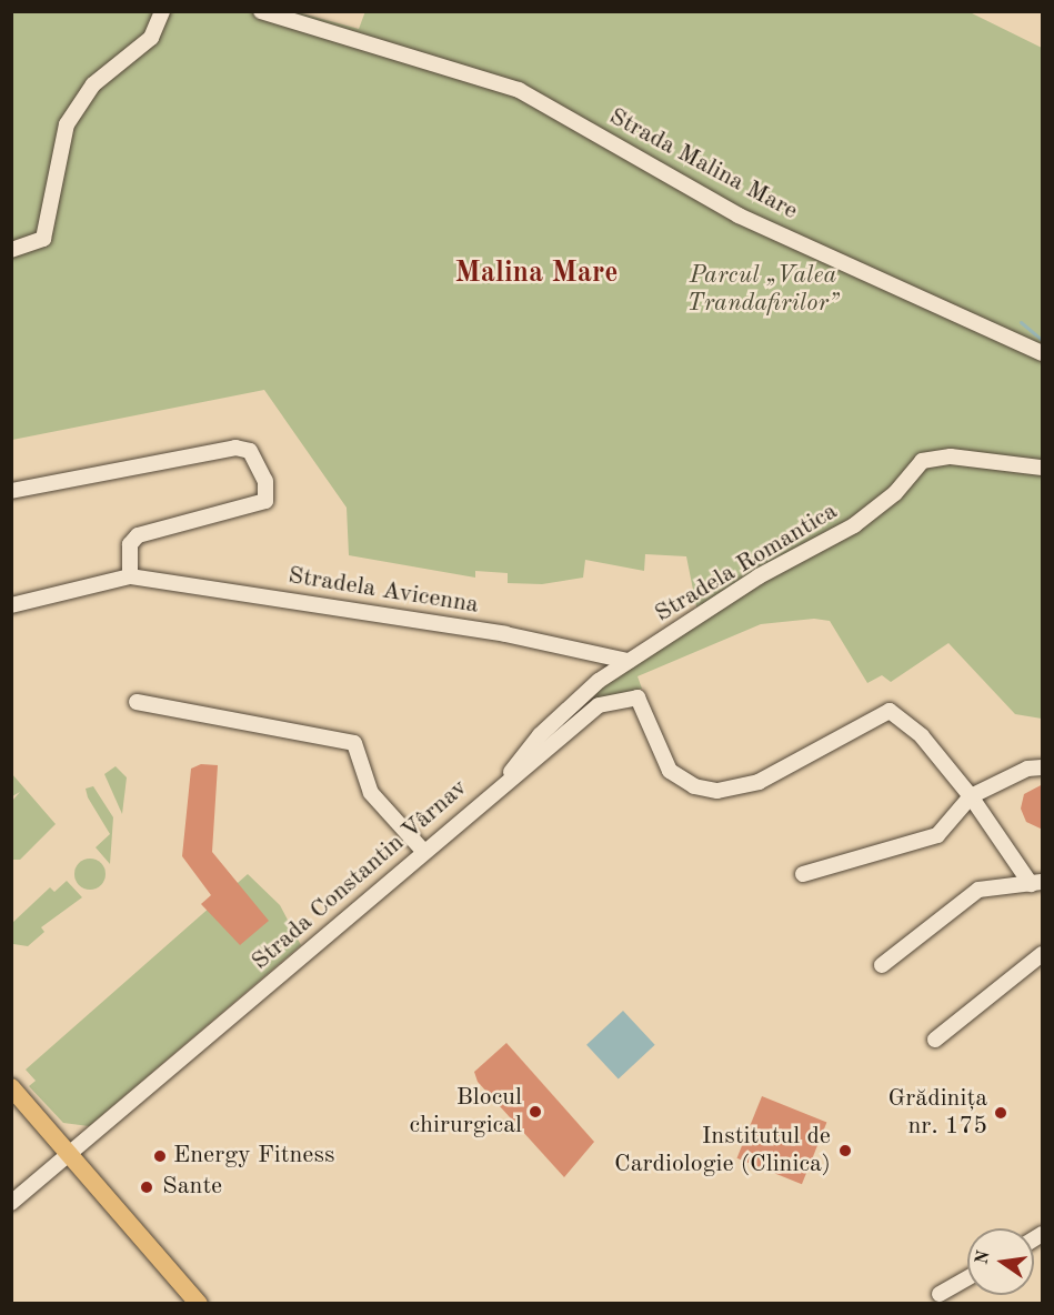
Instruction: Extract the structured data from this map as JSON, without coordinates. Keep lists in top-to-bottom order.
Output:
{
  "streets": {
    "street": [
      "Strada Malina Mare",
      "Stradela Romantica",
      "Stradela Avicenna",
      "Strada Constantin Vârnav"
    ]
  },
  "crossings": [
    ["Stradela Romantica", "Stradela Avicenna"],
    ["Stradela Romantica", "Strada Constantin Vârnav"]
  ],
  "districts": ["Malina Mare"],
  "parks": ["Parcul „Valea Trandafirilor”"],
  "places": [
    "Blocul chirurgical",
    "Grădinița nr. 175",
    "Institutul de Cardiologie (Clinica)",
    "Energy Fitness",
    "Sante"
  ],
  "north": "left"
}
